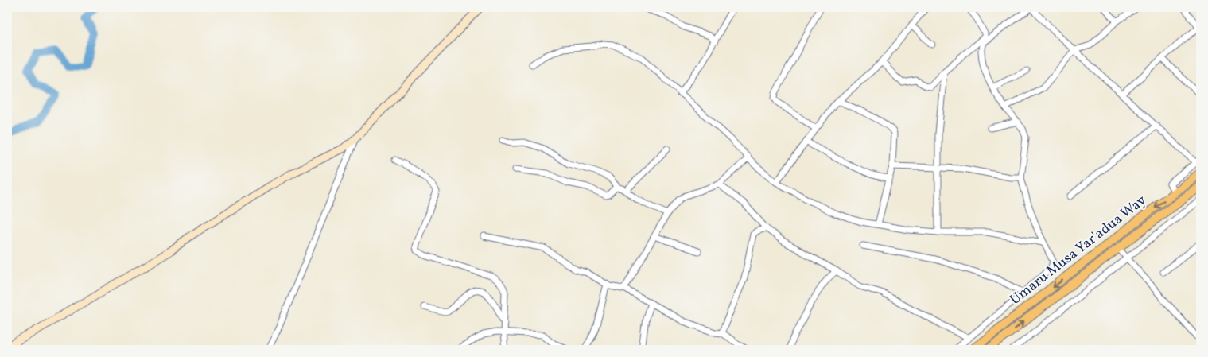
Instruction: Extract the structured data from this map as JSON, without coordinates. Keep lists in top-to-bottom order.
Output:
{
  "streets": {
    "main road": ["Umaru Musa Yar'adua Way"]
  }
}
